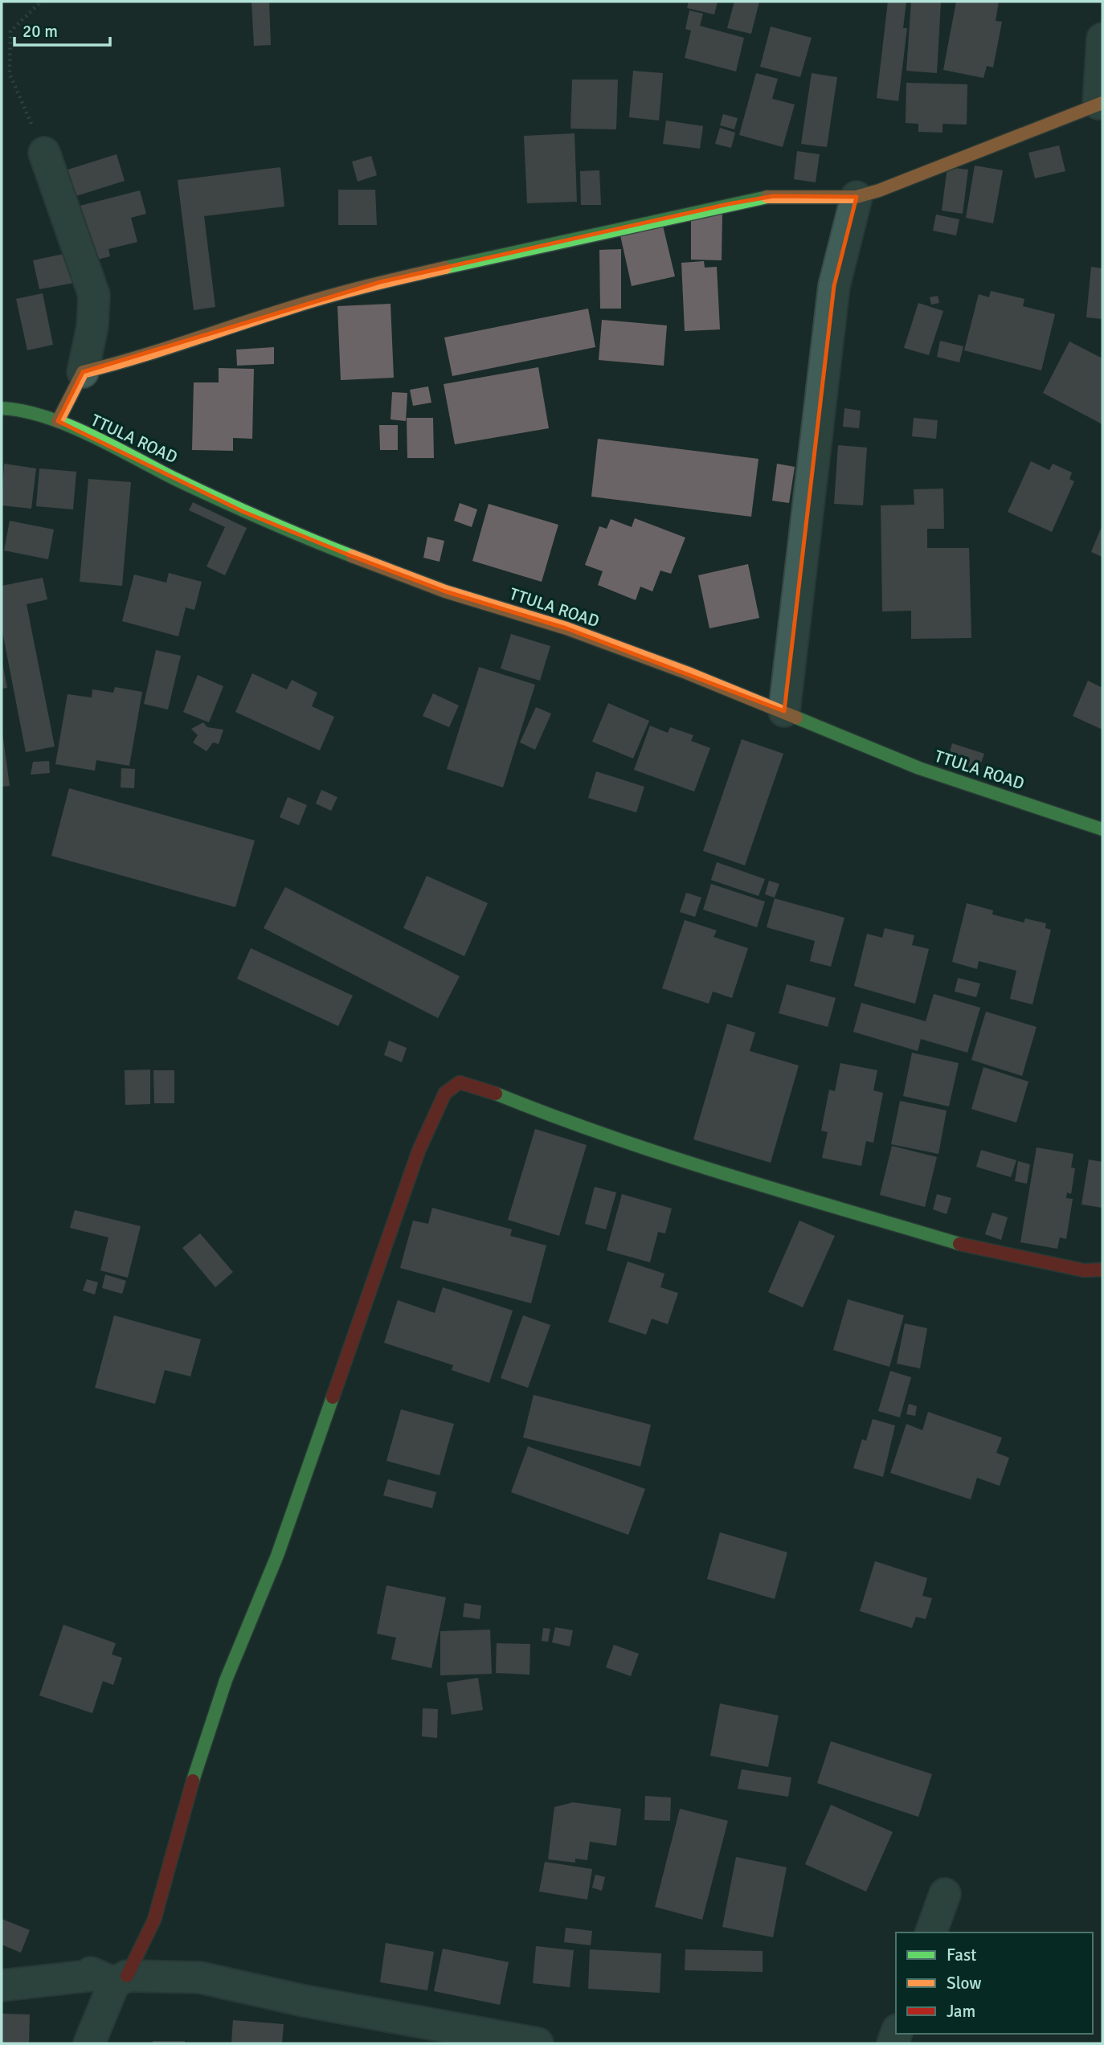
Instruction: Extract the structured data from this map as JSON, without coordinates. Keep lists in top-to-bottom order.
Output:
{
  "streets": {
    "street": ["TTULA ROAD"]
  },
  "legend": ["Fast", "Slow", "Jam"],
  "scale_bar": "20 m"
}
